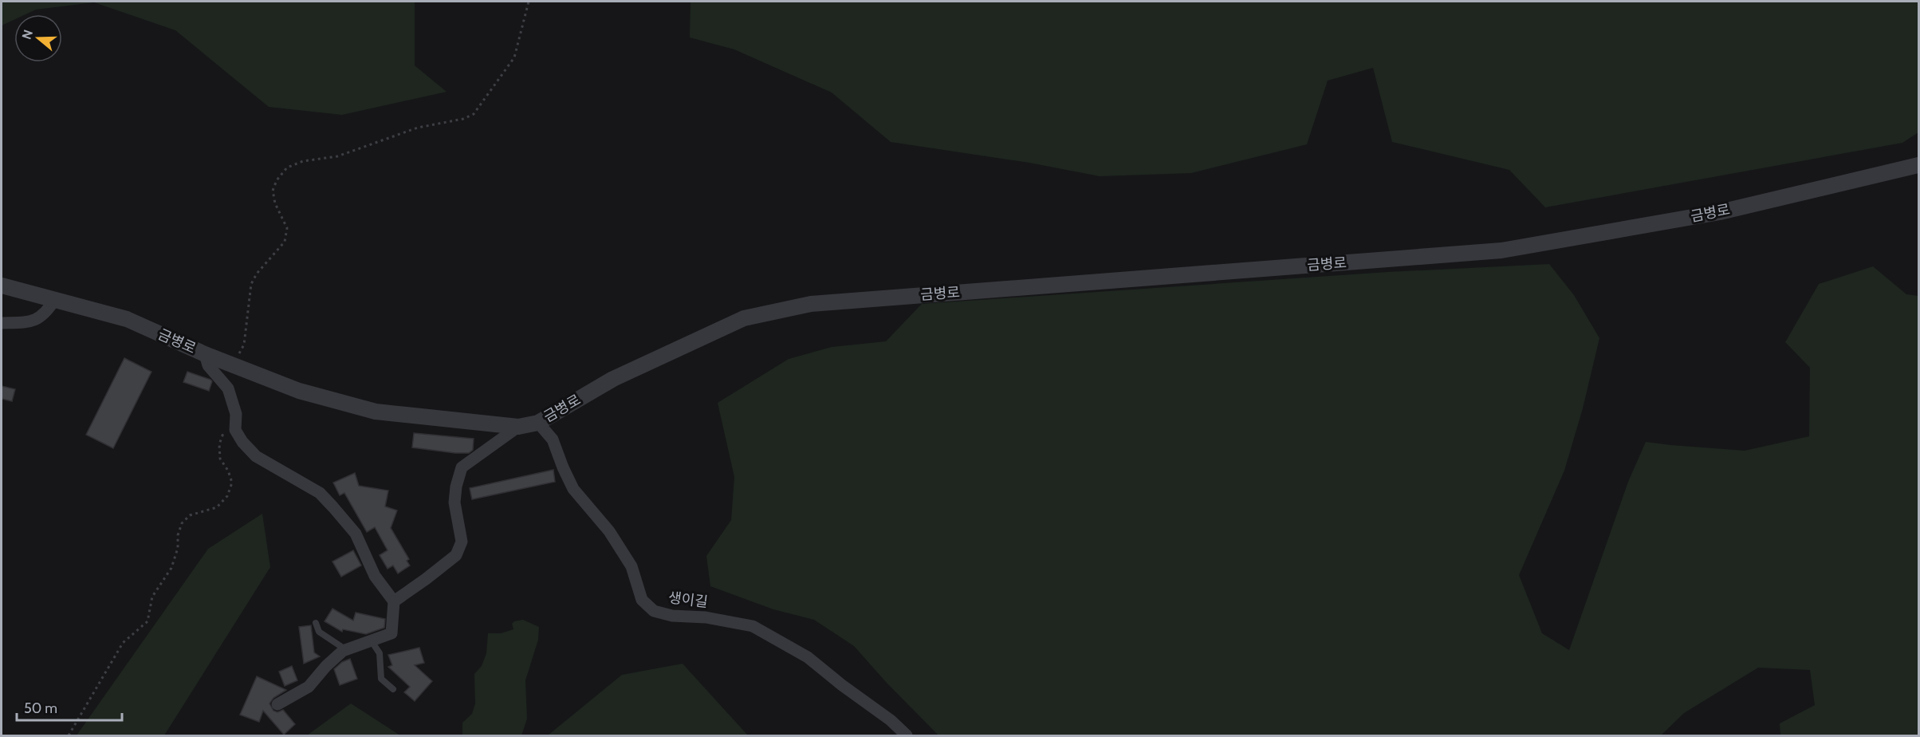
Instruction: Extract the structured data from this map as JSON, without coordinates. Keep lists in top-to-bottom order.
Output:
{
  "streets": {
    "street": ["금병로", "생이길"]
  },
  "crossings": [
    ["금병로", "생이길"]
  ],
  "scale_bar": "50 m",
  "north": "left"
}
